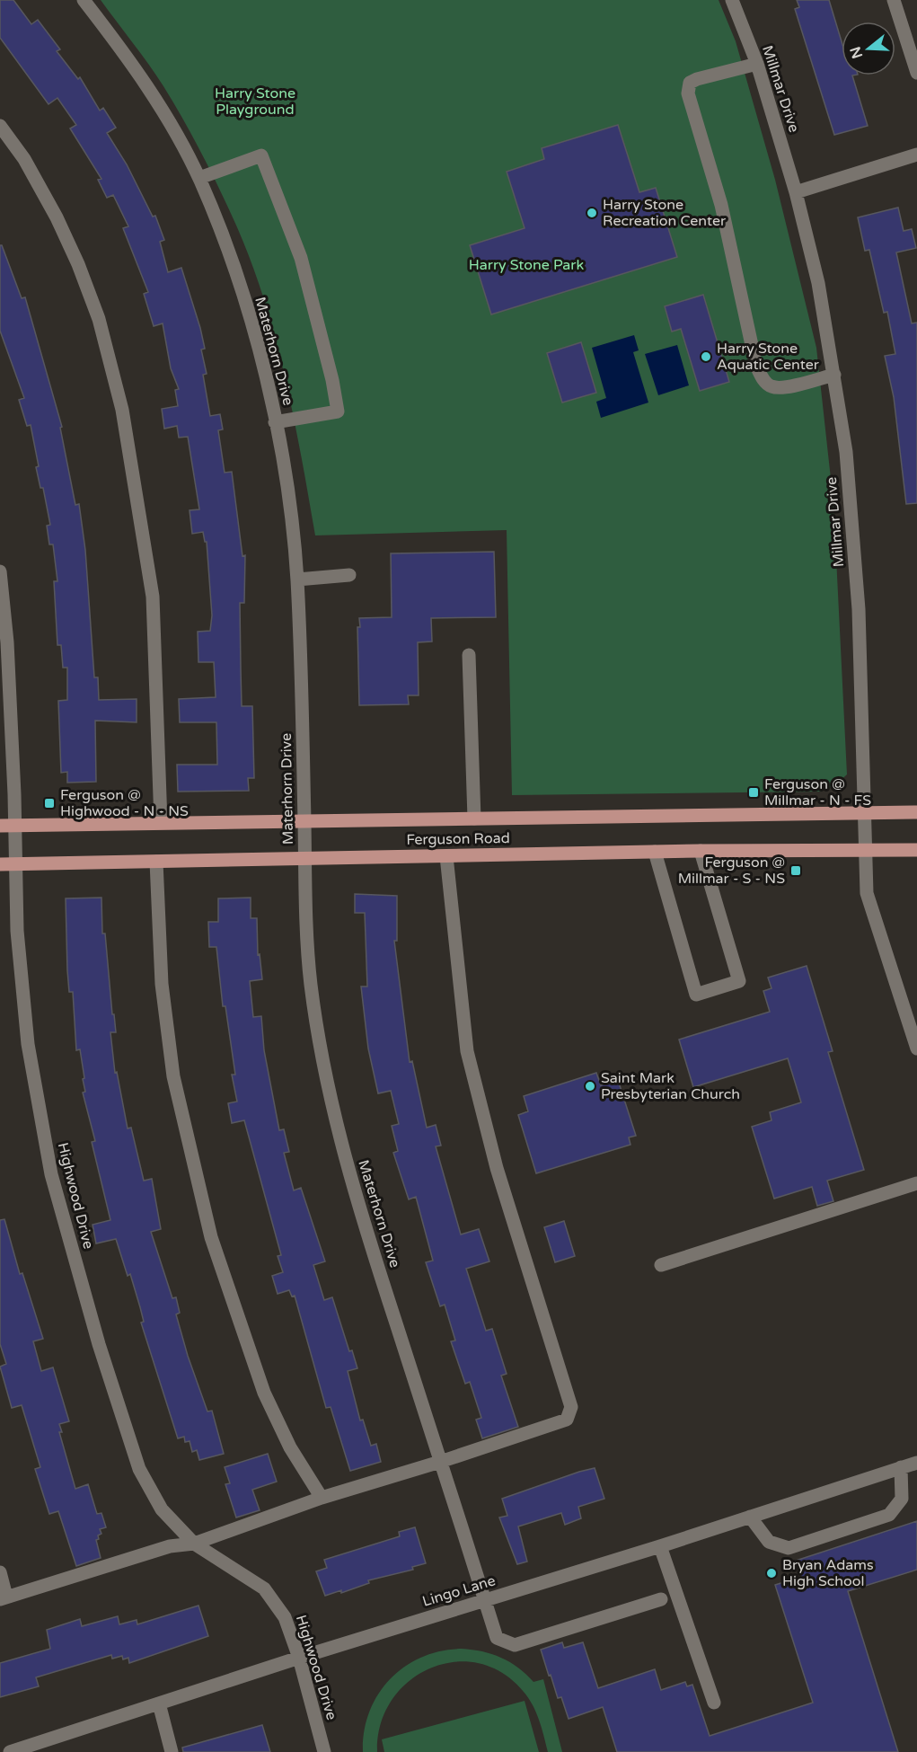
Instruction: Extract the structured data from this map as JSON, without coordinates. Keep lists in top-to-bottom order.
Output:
{
  "streets": {
    "main road": ["Ferguson Road"],
    "street": [
      "Millmar Drive",
      "Materhorn Drive",
      "Highwood Drive",
      "Lingo Lane"
    ]
  },
  "crossings": [
    ["Millmar Drive", "Ferguson Road"],
    ["Materhorn Drive", "Ferguson Road"],
    ["Materhorn Drive", "Lingo Lane"],
    ["Ferguson Road", "Highwood Drive"],
    ["Highwood Drive", "Lingo Lane"]
  ],
  "parks": ["Harry Stone Playground", "Harry Stone Park"],
  "places": {
    "other": [
      "Harry Stone Recreation Center",
      "Harry Stone Aquatic Center",
      "Saint Mark Presbyterian Church",
      "Bryan Adams High School"
    ],
    "transit": ["Ferguson @ Millmar - N - FS", "Ferguson @ Highwood - N - NS", "Ferguson @ Millmar - S - NS"]
  },
  "north": "left"
}
